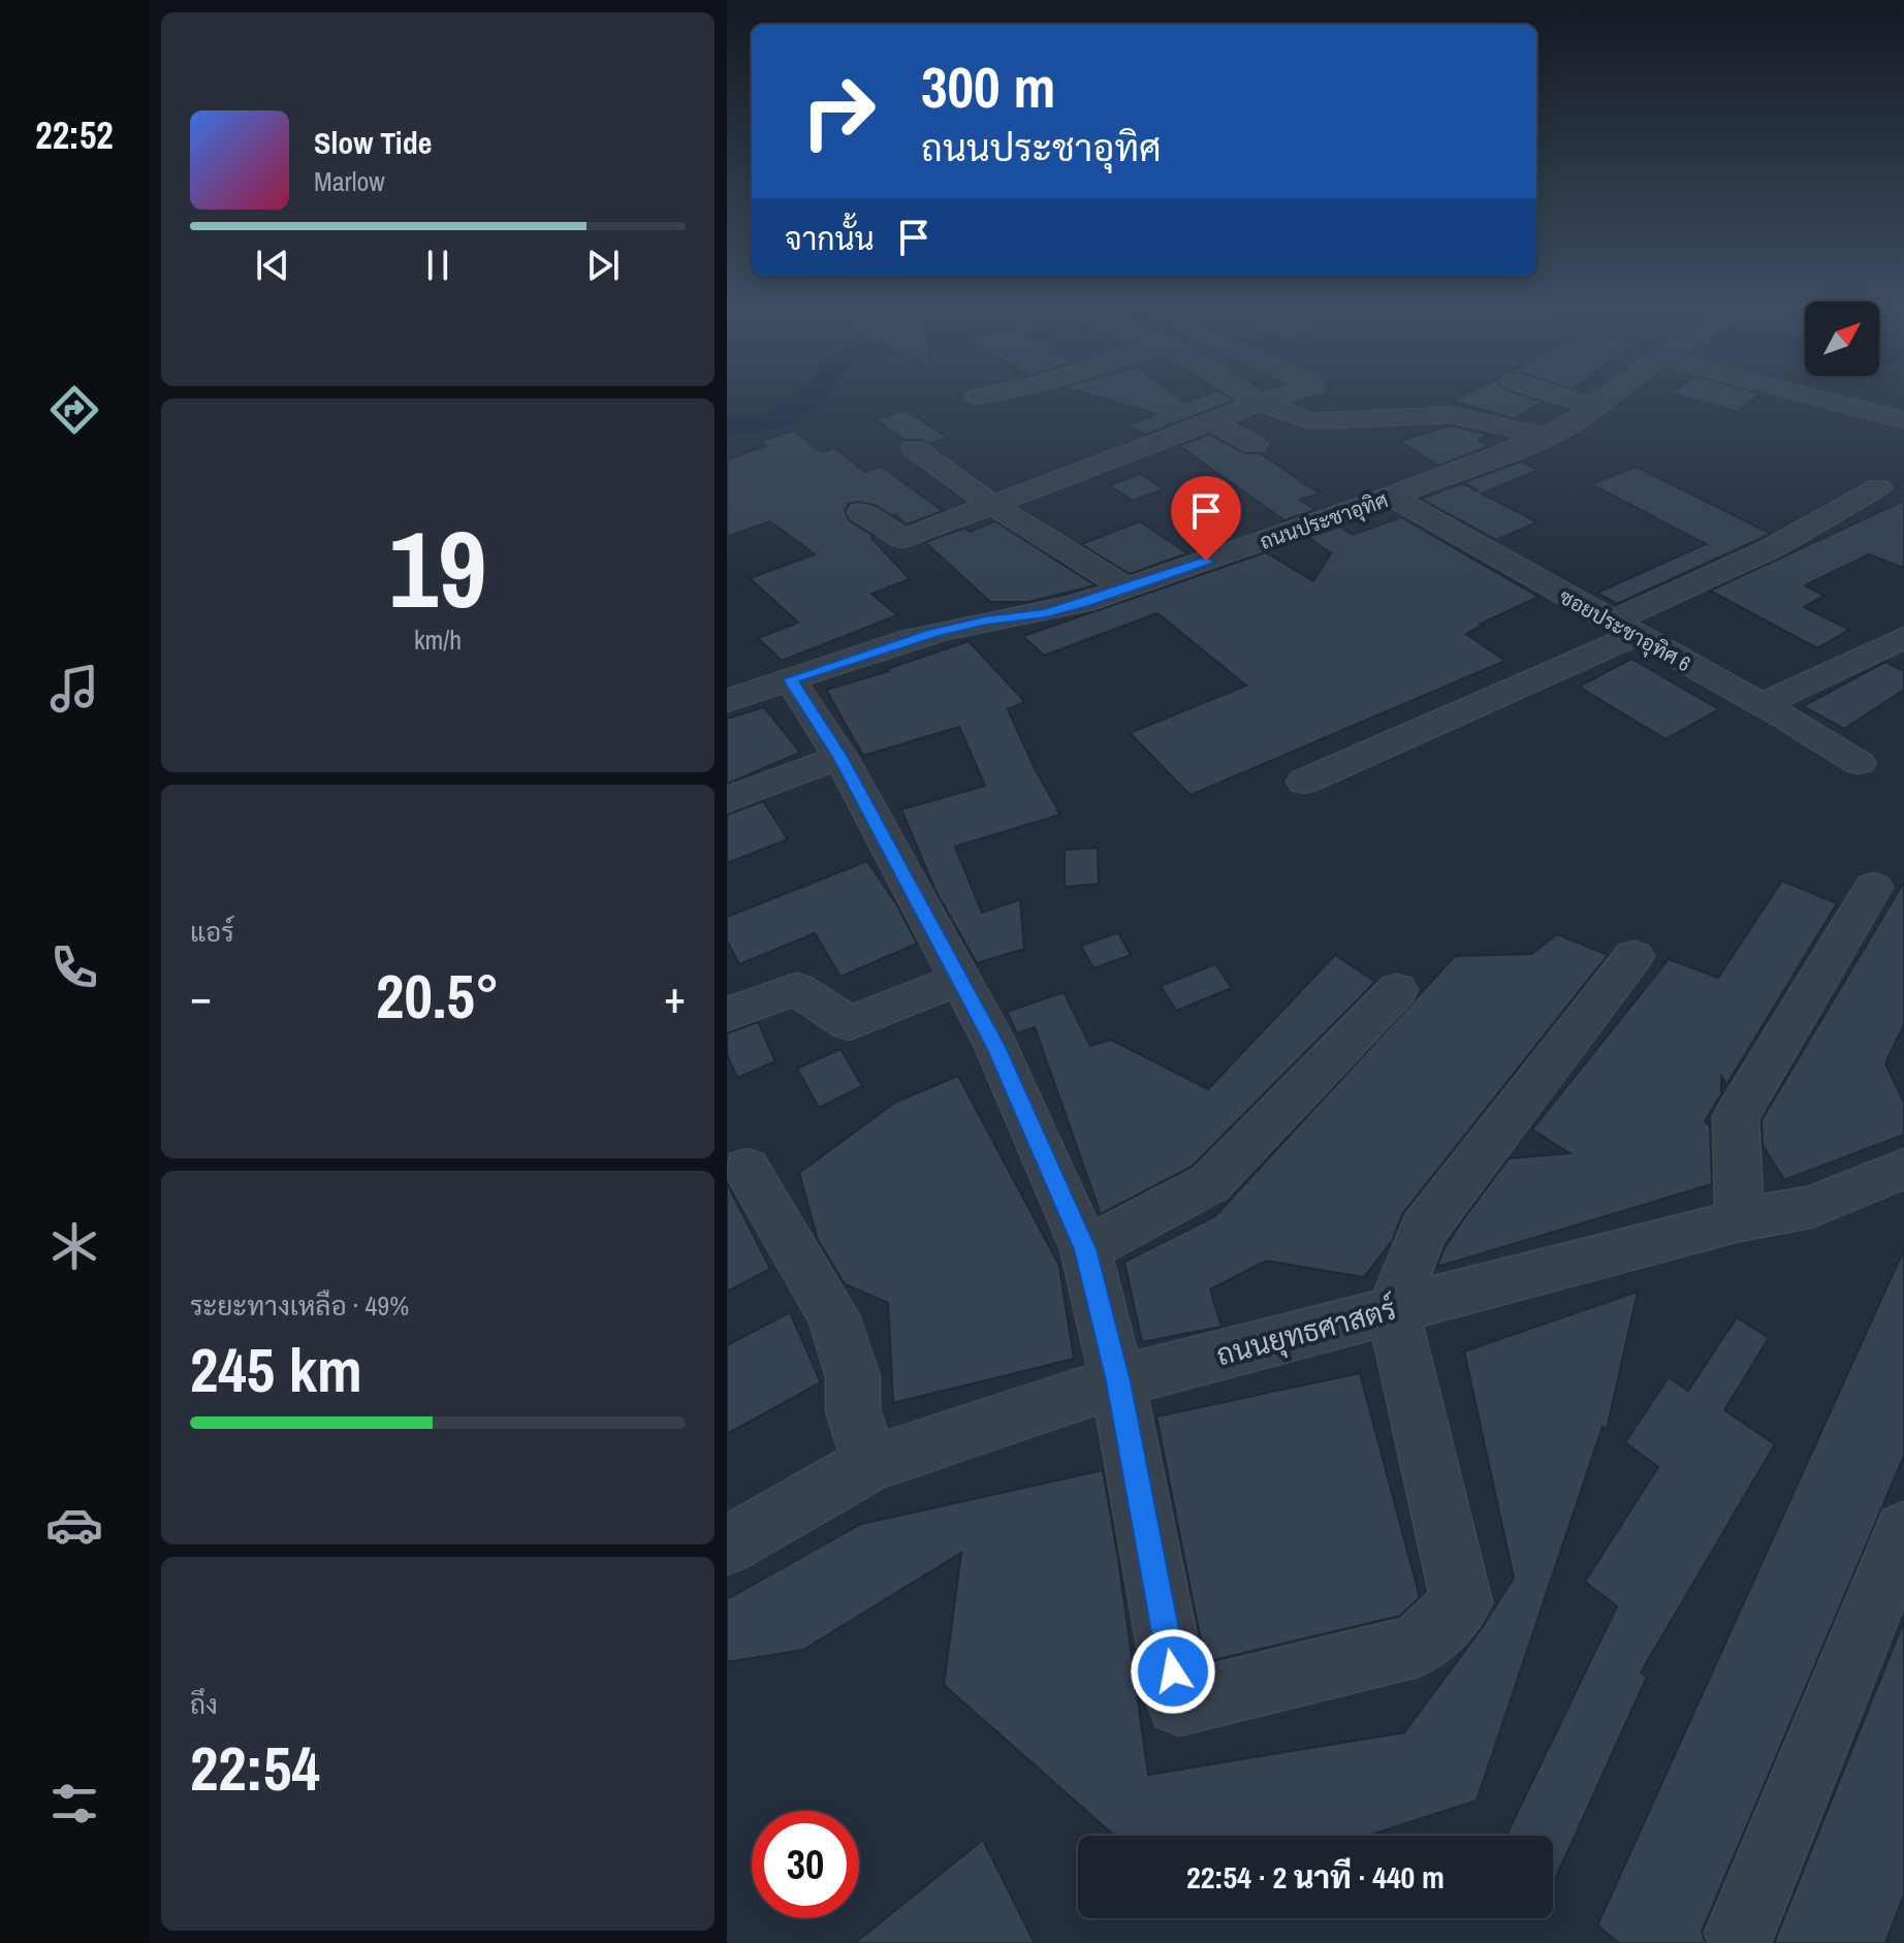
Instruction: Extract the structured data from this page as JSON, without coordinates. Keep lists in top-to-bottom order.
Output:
{
  "streets": {
    "street": ["ถนนประชาอุทิศ", "ซอยประชาอุทิศ 6", "ถนนยุทธศาสตร์"]
  },
  "crossings": [
    ["ถนนประชาอุทิศ", "ซอยประชาอุทิศ 6"]
  ],
  "north": "top right",
  "page": {
    "tabs": "22:52",
    "turn": ["300 m", "ถนนประชาอุทิศ"],
    "song": ["Slow Tide", "Marlow"],
    "then": "จากนั้น",
    "tile": [
      ["19", "km/h"],
      "แอร์",
      ["ระยะทางเหลือ · 49%", "245 km"],
      ["ถึง", "22:54"]
    ],
    "heat": ["−", "20.5°", "+"],
    "limit": "30",
    "trip": "22:54 · 2 นาที · 440 m"
  }
}
